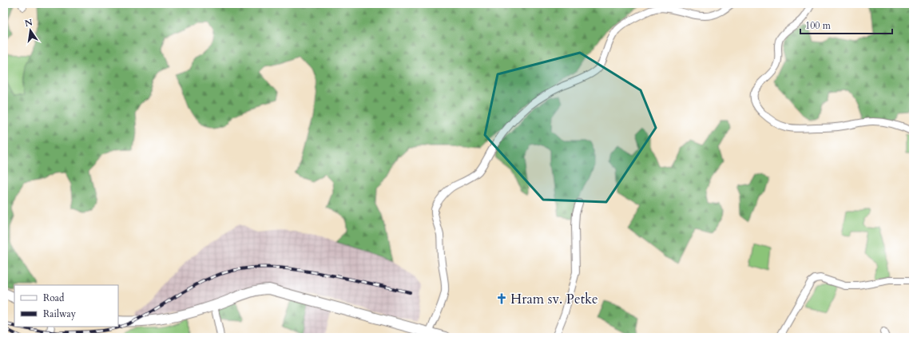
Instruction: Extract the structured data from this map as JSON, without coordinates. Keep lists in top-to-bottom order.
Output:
{
  "places": {
    "church": ["Hram sv. Petke"]
  },
  "legend": ["Road", "Railway"],
  "scale_bar": "100 m",
  "north": "top"
}
